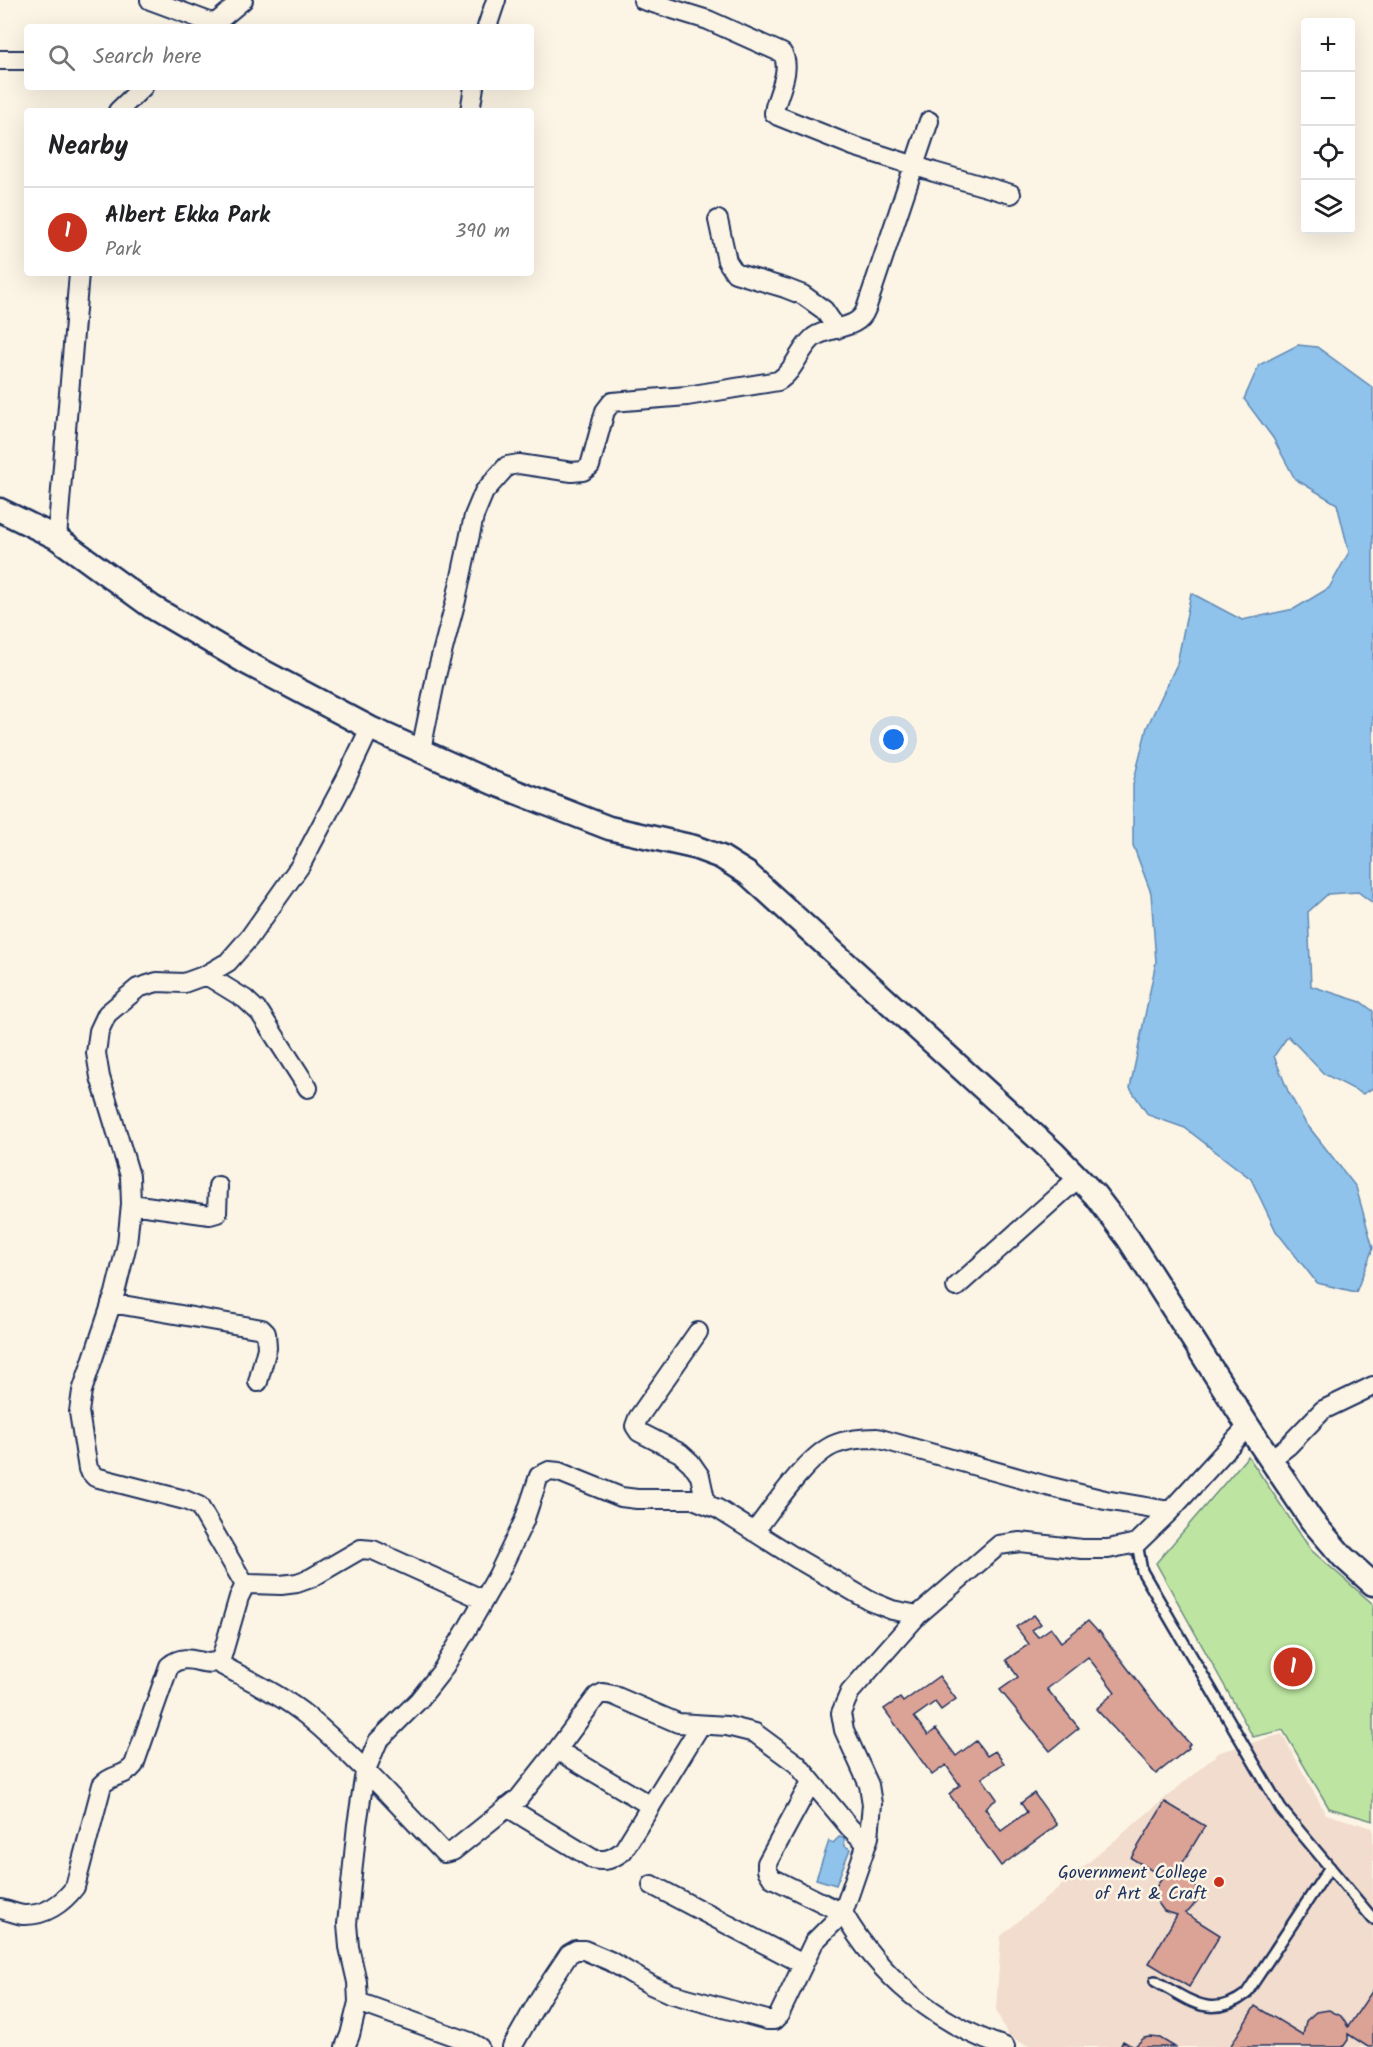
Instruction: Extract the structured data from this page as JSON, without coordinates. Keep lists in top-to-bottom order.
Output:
{
  "places": ["Government College of Art & Craft"],
  "page": {
    "map_buttons": ["+", "−"],
    "search": "Search here",
    "heading": "Nearby",
    "list": [
      {
        "mark": "1",
        "name": "Albert Ekka Park",
        "note": "Park",
        "value": "390 m"
      }
    ],
    "pins": "1"
  }
}
